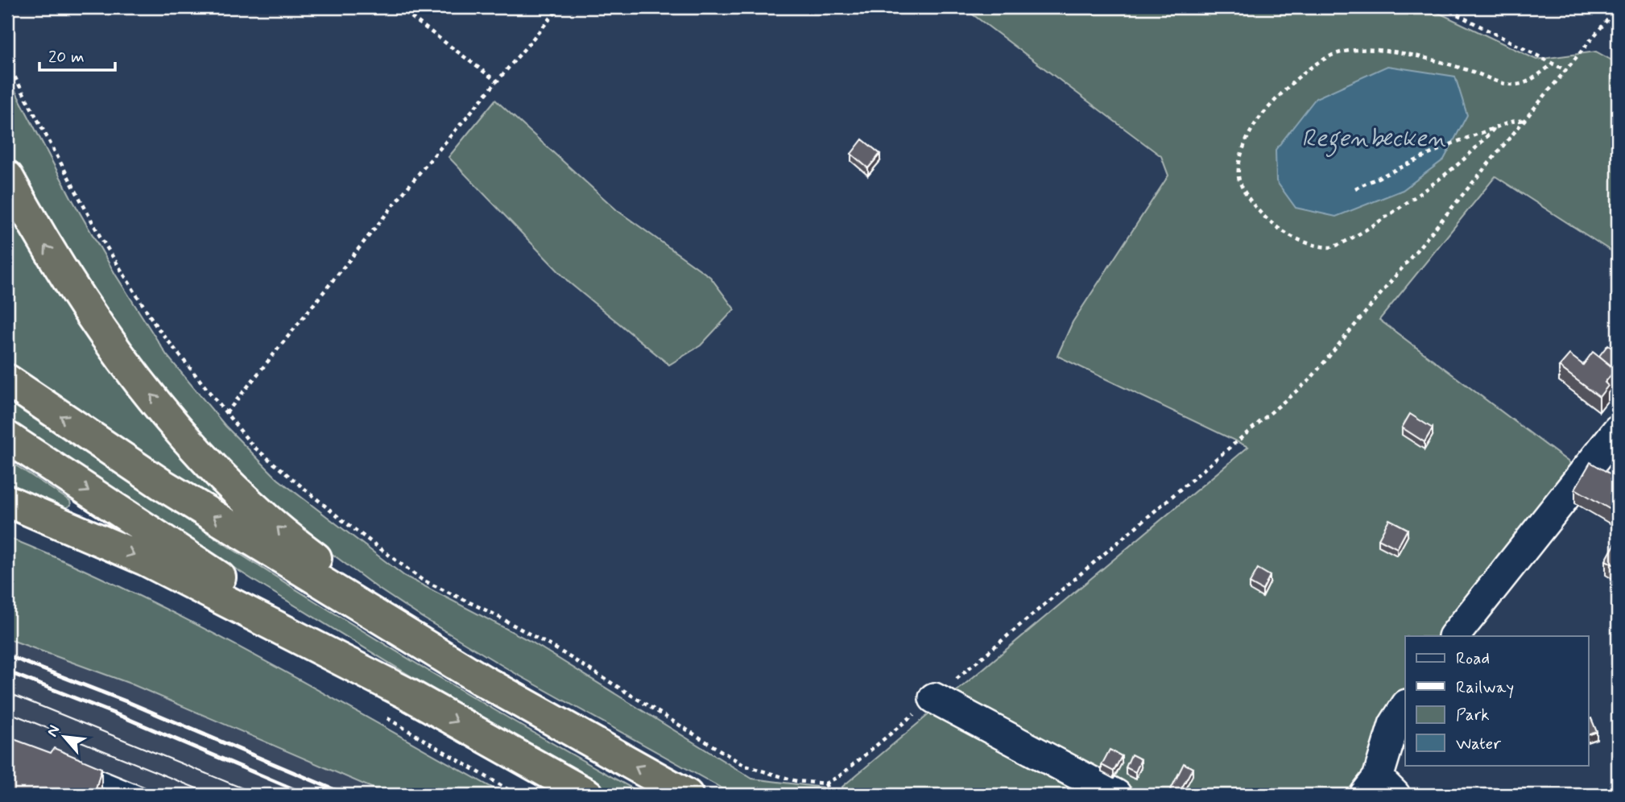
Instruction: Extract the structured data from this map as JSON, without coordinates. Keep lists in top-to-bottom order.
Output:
{
  "water": ["Regenbecken"],
  "legend": [
    "Road",
    "Railway",
    "Park",
    "Water"
  ],
  "scale_bar": "20 m",
  "north": "top left"
}
